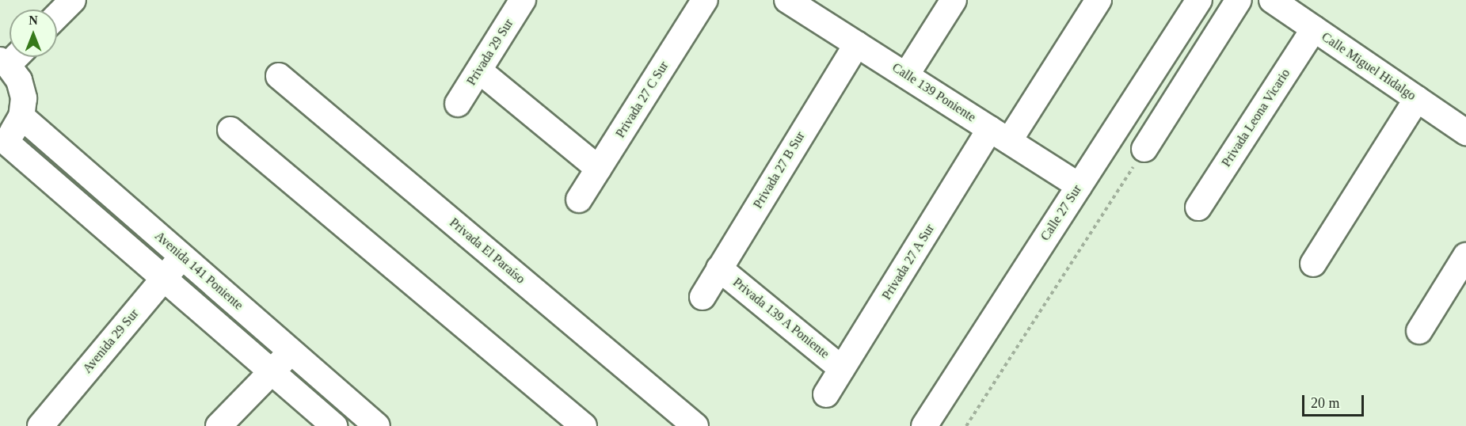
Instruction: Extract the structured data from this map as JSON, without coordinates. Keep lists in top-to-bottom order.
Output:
{
  "streets": {
    "street": [
      "Privada 29 Sur",
      "Calle Miguel Hidalgo",
      "Calle 139 Poniente",
      "Privada 27 C Sur",
      "Privada Leona Vicario",
      "Privada 27 B Sur",
      "Calle 27 Sur",
      "Privada El Paraíso",
      "Privada 27 A Sur",
      "Avenida 141 Poniente",
      "Privada 139 A Poniente",
      "Avenida 29 Sur"
    ]
  },
  "crossings": [
    ["Calle Miguel Hidalgo", "Privada Leona Vicario"],
    ["Calle 139 Poniente", "Privada 27 B Sur"],
    ["Calle 139 Poniente", "Calle 27 Sur"],
    ["Calle 139 Poniente", "Privada 27 A Sur"],
    ["Privada 27 B Sur", "Privada 139 A Poniente"],
    ["Privada 27 A Sur", "Privada 139 A Poniente"],
    ["Avenida 141 Poniente", "Avenida 29 Sur"]
  ],
  "scale_bar": "20 m",
  "north": "top"
}
